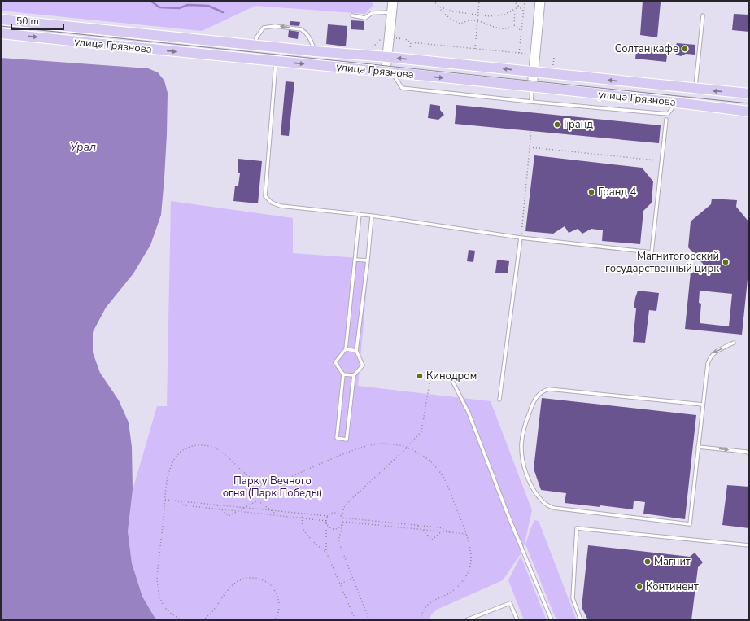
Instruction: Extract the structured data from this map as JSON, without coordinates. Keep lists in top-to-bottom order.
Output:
{
  "streets": {
    "main road": ["улица Грязнова"]
  },
  "water": ["Урал"],
  "parks": ["Парк у Вечного огня (Парк Победы)"],
  "places": [
    "Солтан кафе",
    "Гранд",
    "Гранд 4",
    "Магнитогорский государственный цирк",
    "Кинодром",
    "Магнит",
    "Континент"
  ],
  "scale_bar": "50 m"
}
